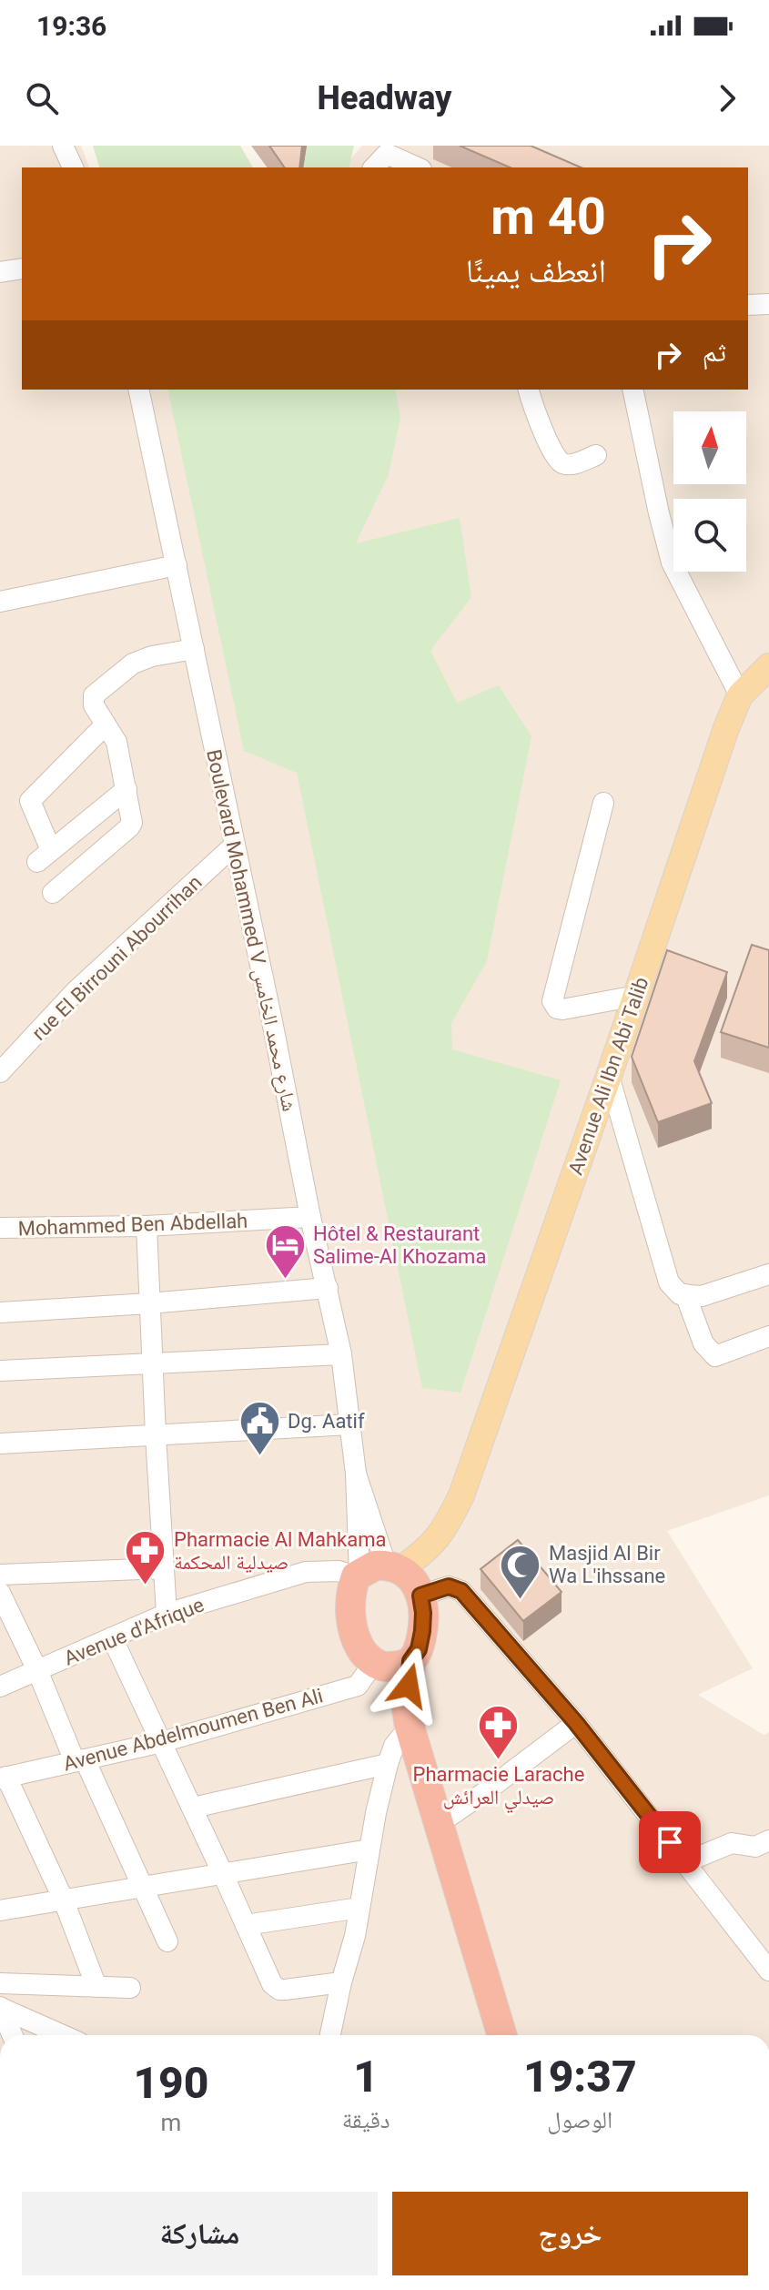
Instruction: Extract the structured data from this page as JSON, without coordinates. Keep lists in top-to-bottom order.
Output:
{
  "streets": {
    "main road": ["Avenue Ali Ibn Abi Talib"],
    "street": [
      "Boulevard Mohammed V شارع محمد الخامس",
      "rue El Birrouni Abourrihan",
      "Mohammed Ben Abdellah",
      "Avenue d'Afrique",
      "Avenue Abdelmoumen Ben Ali"
    ]
  },
  "crossings": [
    ["Boulevard Mohammed V شارع محمد الخامس", "rue El Birrouni Abourrihan"],
    ["Boulevard Mohammed V شارع محمد الخامس", "Avenue Ali Ibn Abi Talib"],
    ["Boulevard Mohammed V شارع محمد الخامس", "Mohammed Ben Abdellah"],
    ["Boulevard Mohammed V شارع محمد الخامس", "Avenue d'Afrique"],
    ["Boulevard Mohammed V شارع محمد الخامس", "Avenue Abdelmoumen Ben Ali"],
    ["Avenue Ali Ibn Abi Talib", "Avenue d'Afrique"],
    ["Avenue Ali Ibn Abi Talib", "Avenue Abdelmoumen Ben Ali"],
    ["Avenue d'Afrique", "Avenue Abdelmoumen Ben Ali"]
  ],
  "places": {
    "hotel": ["Hôtel & Restaurant Salime-Al Khozama"],
    "public building": ["Dg. Aatif"],
    "pharmacy": ["Pharmacie Al Mahkama صيدلية المحكمة", "Pharmacie Larache صيدلي العرائش"],
    "mosque": ["Masjid Al Bir Wa L'ihssane"]
  },
  "north": "top",
  "page": {
    "status": "19:36",
    "header": "Headway",
    "turn": ["40 m", "انعطف يمينًا"],
    "then": "ثم",
    "eta": [
      "19:37",
      "الوصول",
      "1",
      "دقيقة",
      "190",
      "m"
    ],
    "buttons": ["خروج", "مشاركة"]
  }
}
